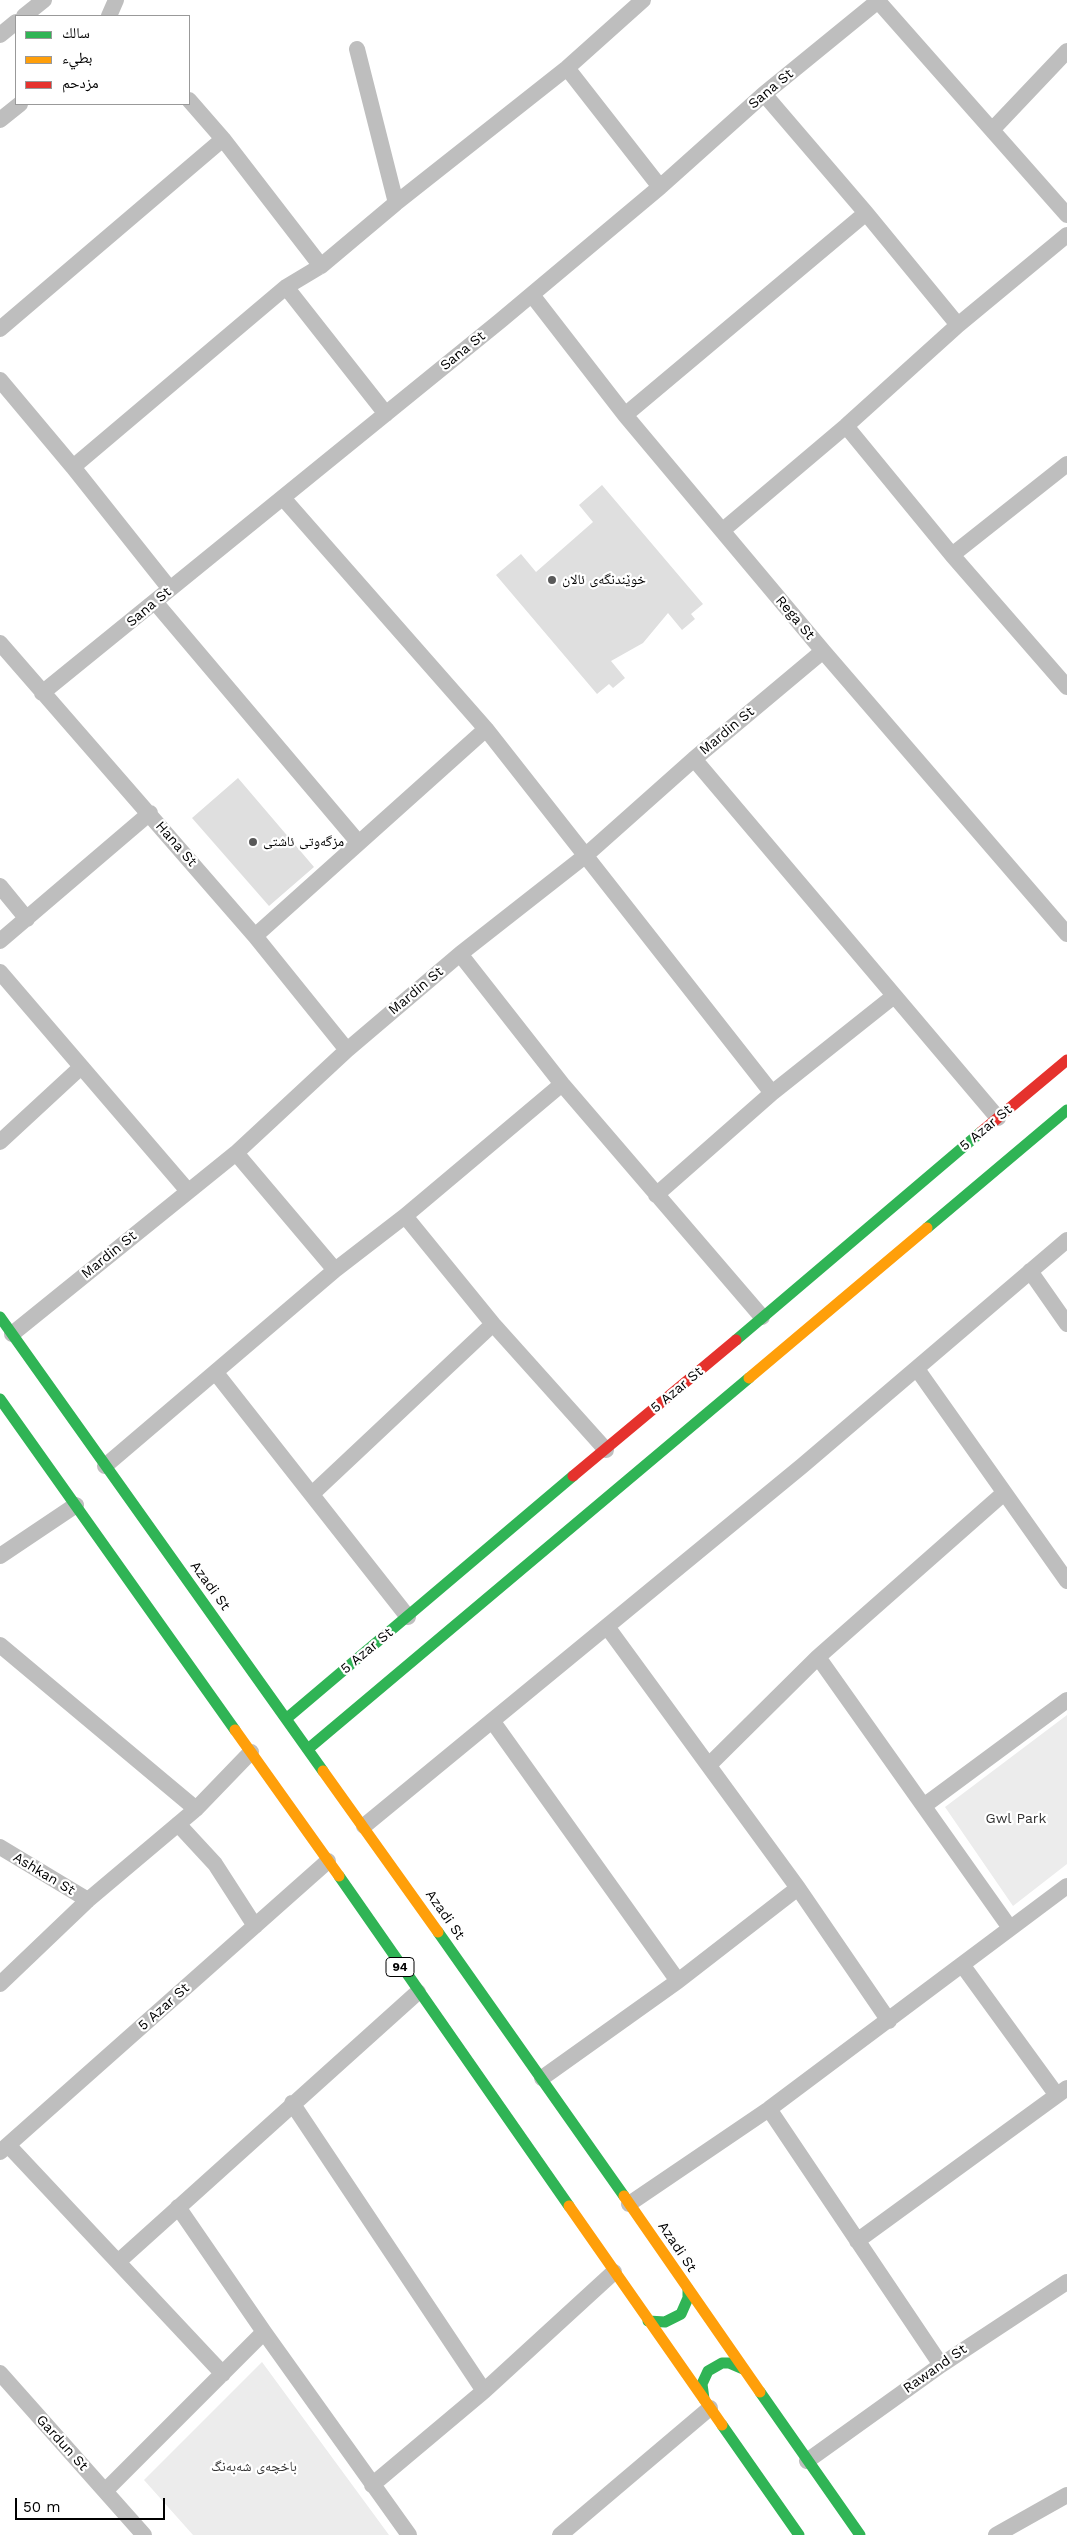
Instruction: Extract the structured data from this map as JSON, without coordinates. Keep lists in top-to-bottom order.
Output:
{
  "streets": {
    "main road": ["5 Azar St", "Azadi St", "94"],
    "street": [
      "Sana St",
      "Rega St",
      "Mardin St",
      "Hana St",
      "Ashkan St",
      "Rawand St",
      "Gardun St"
    ]
  },
  "crossings": [
    ["Sana St", "Rega St"],
    ["Sana St", "Hana St"],
    ["Rega St", "Mardin St"],
    ["Mardin St", "Hana St"],
    ["Mardin St", "Azadi St"],
    ["5 Azar St", "Azadi St"],
    ["5 Azar St", "94"],
    ["Azadi St", "Rawand St"]
  ],
  "parks": ["Gwl Park", "باخچەی شەبەنگ"],
  "places": ["خوێندنگەی ئالان", "مزگەوتی ئاشتی"],
  "legend": ["سالك", "بطيء", "مزدحم"],
  "scale_bar": "50 m"
}
